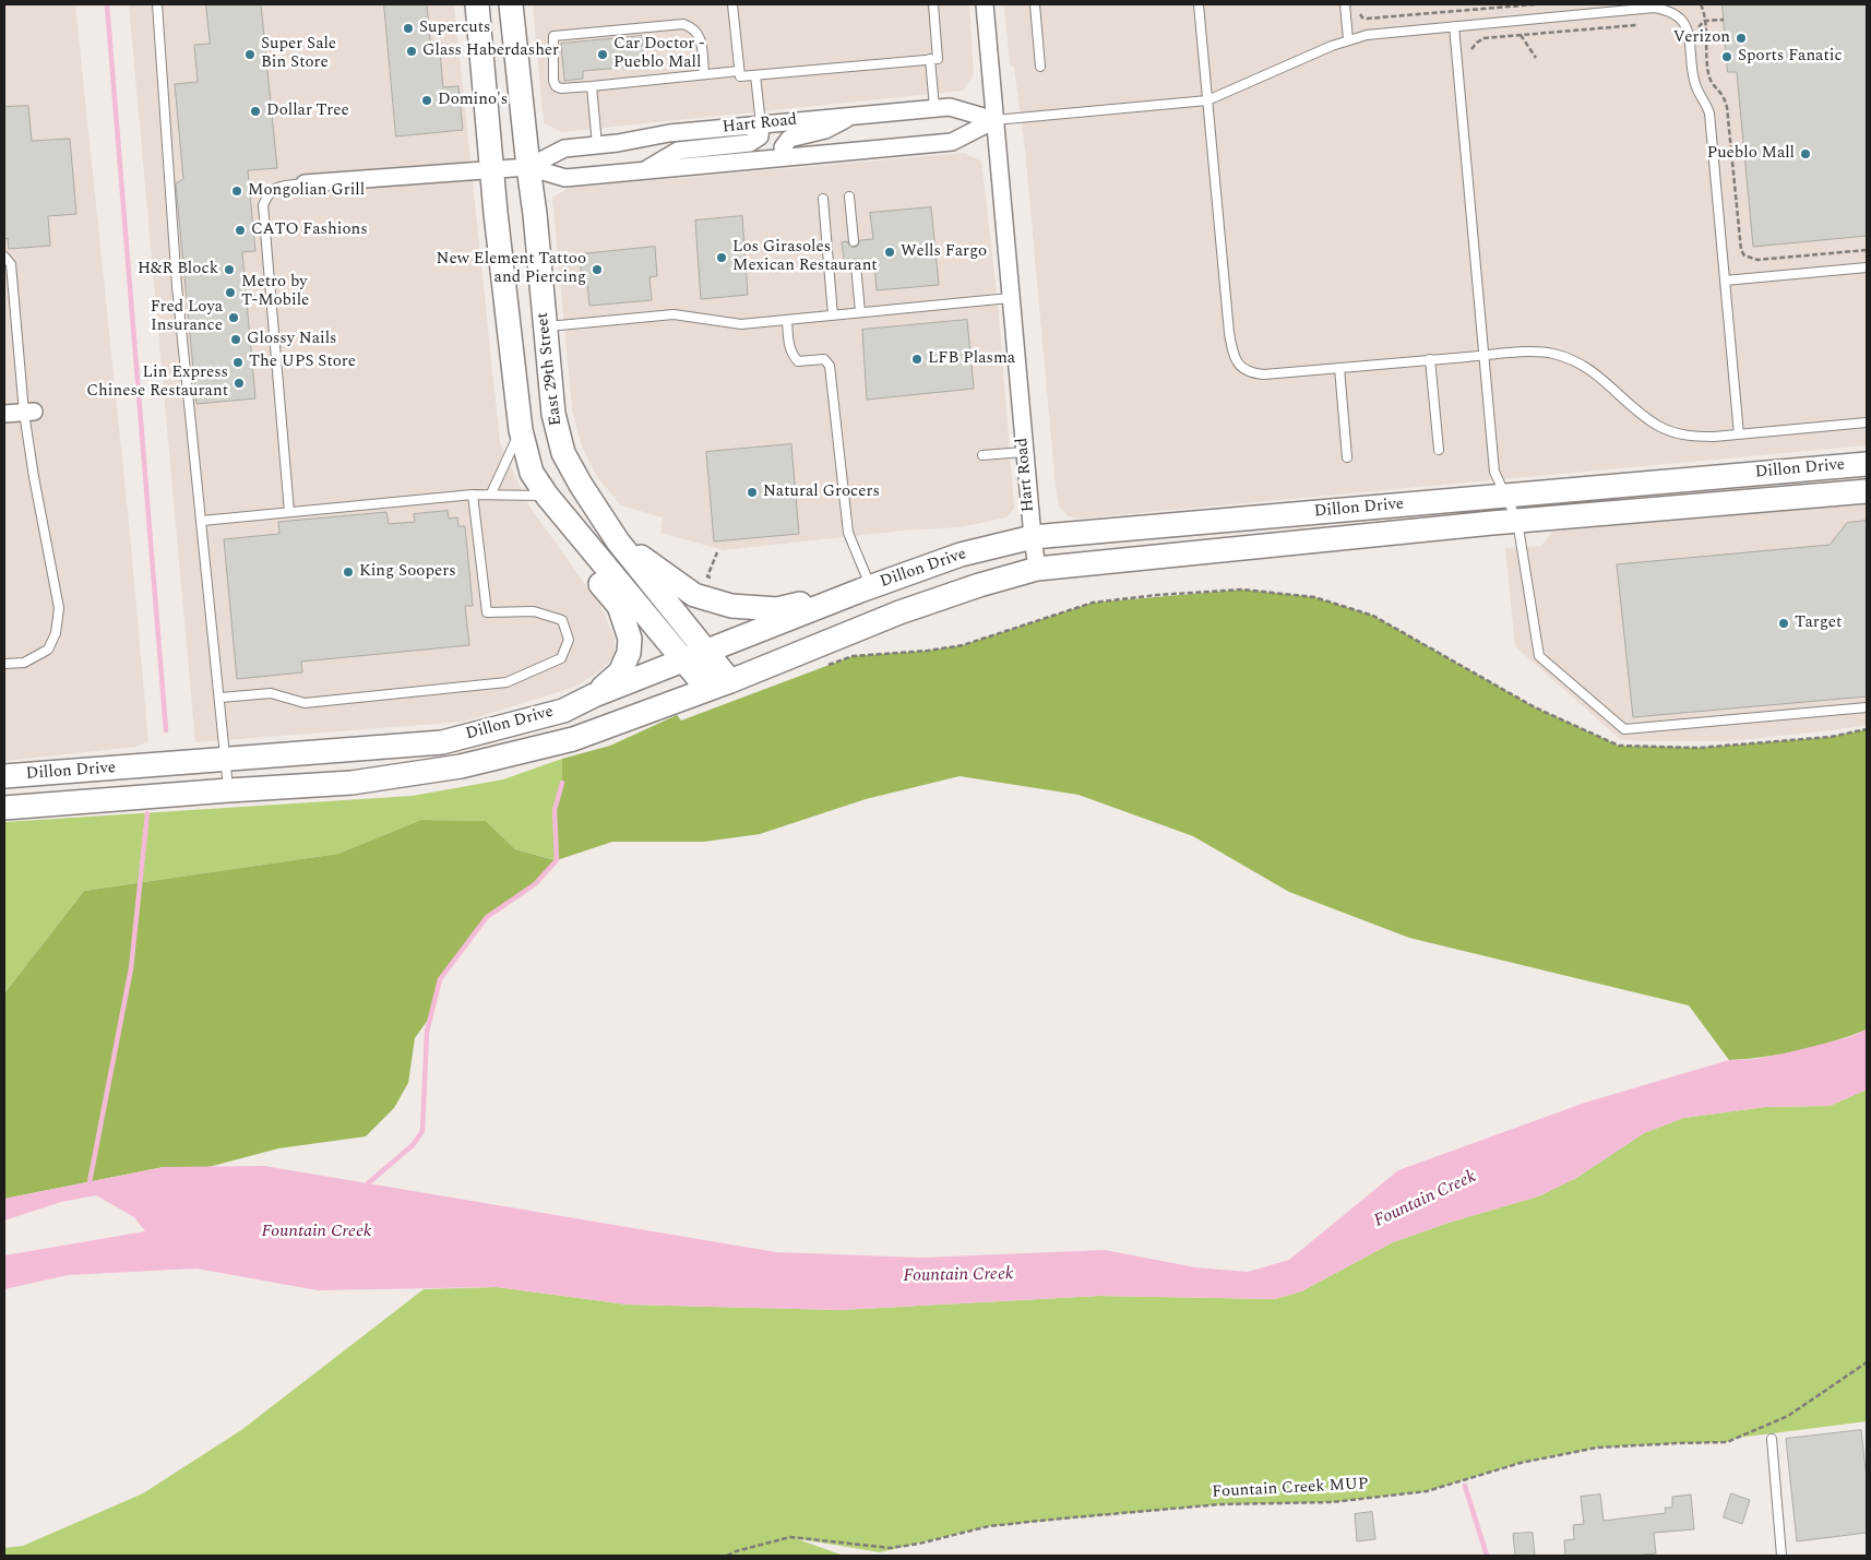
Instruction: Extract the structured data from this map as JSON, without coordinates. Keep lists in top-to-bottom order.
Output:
{
  "streets": {
    "main road": ["East 29th Street", "Dillon Drive"],
    "street": ["Hart Road"],
    "path": ["Fountain Creek MUP"]
  },
  "crossings": [
    ["Hart Road", "East 29th Street"],
    ["Hart Road", "Dillon Drive"],
    ["East 29th Street", "Dillon Drive"]
  ],
  "water": ["Fountain Creek"],
  "places": [
    "Supercuts",
    "Verizon",
    "Glass Haberdasher",
    "Super Sale Bin Store",
    "Car Doctor - Pueblo Mall",
    "Sports Fanatic",
    "Domino's",
    "Dollar Tree",
    "Pueblo Mall",
    "Mongolian Grill",
    "CATO Fashions",
    "Wells Fargo",
    "Los Girasoles Mexican Restaurant",
    "H&R Block",
    "New Element Tattoo and Piercing",
    "Metro by T-Mobile",
    "Fred Loya Insurance",
    "Glossy Nails",
    "LFB Plasma",
    "The UPS Store",
    "Lin Express Chinese Restaurant",
    "Natural Grocers",
    "King Soopers",
    "Target"
  ]
}
